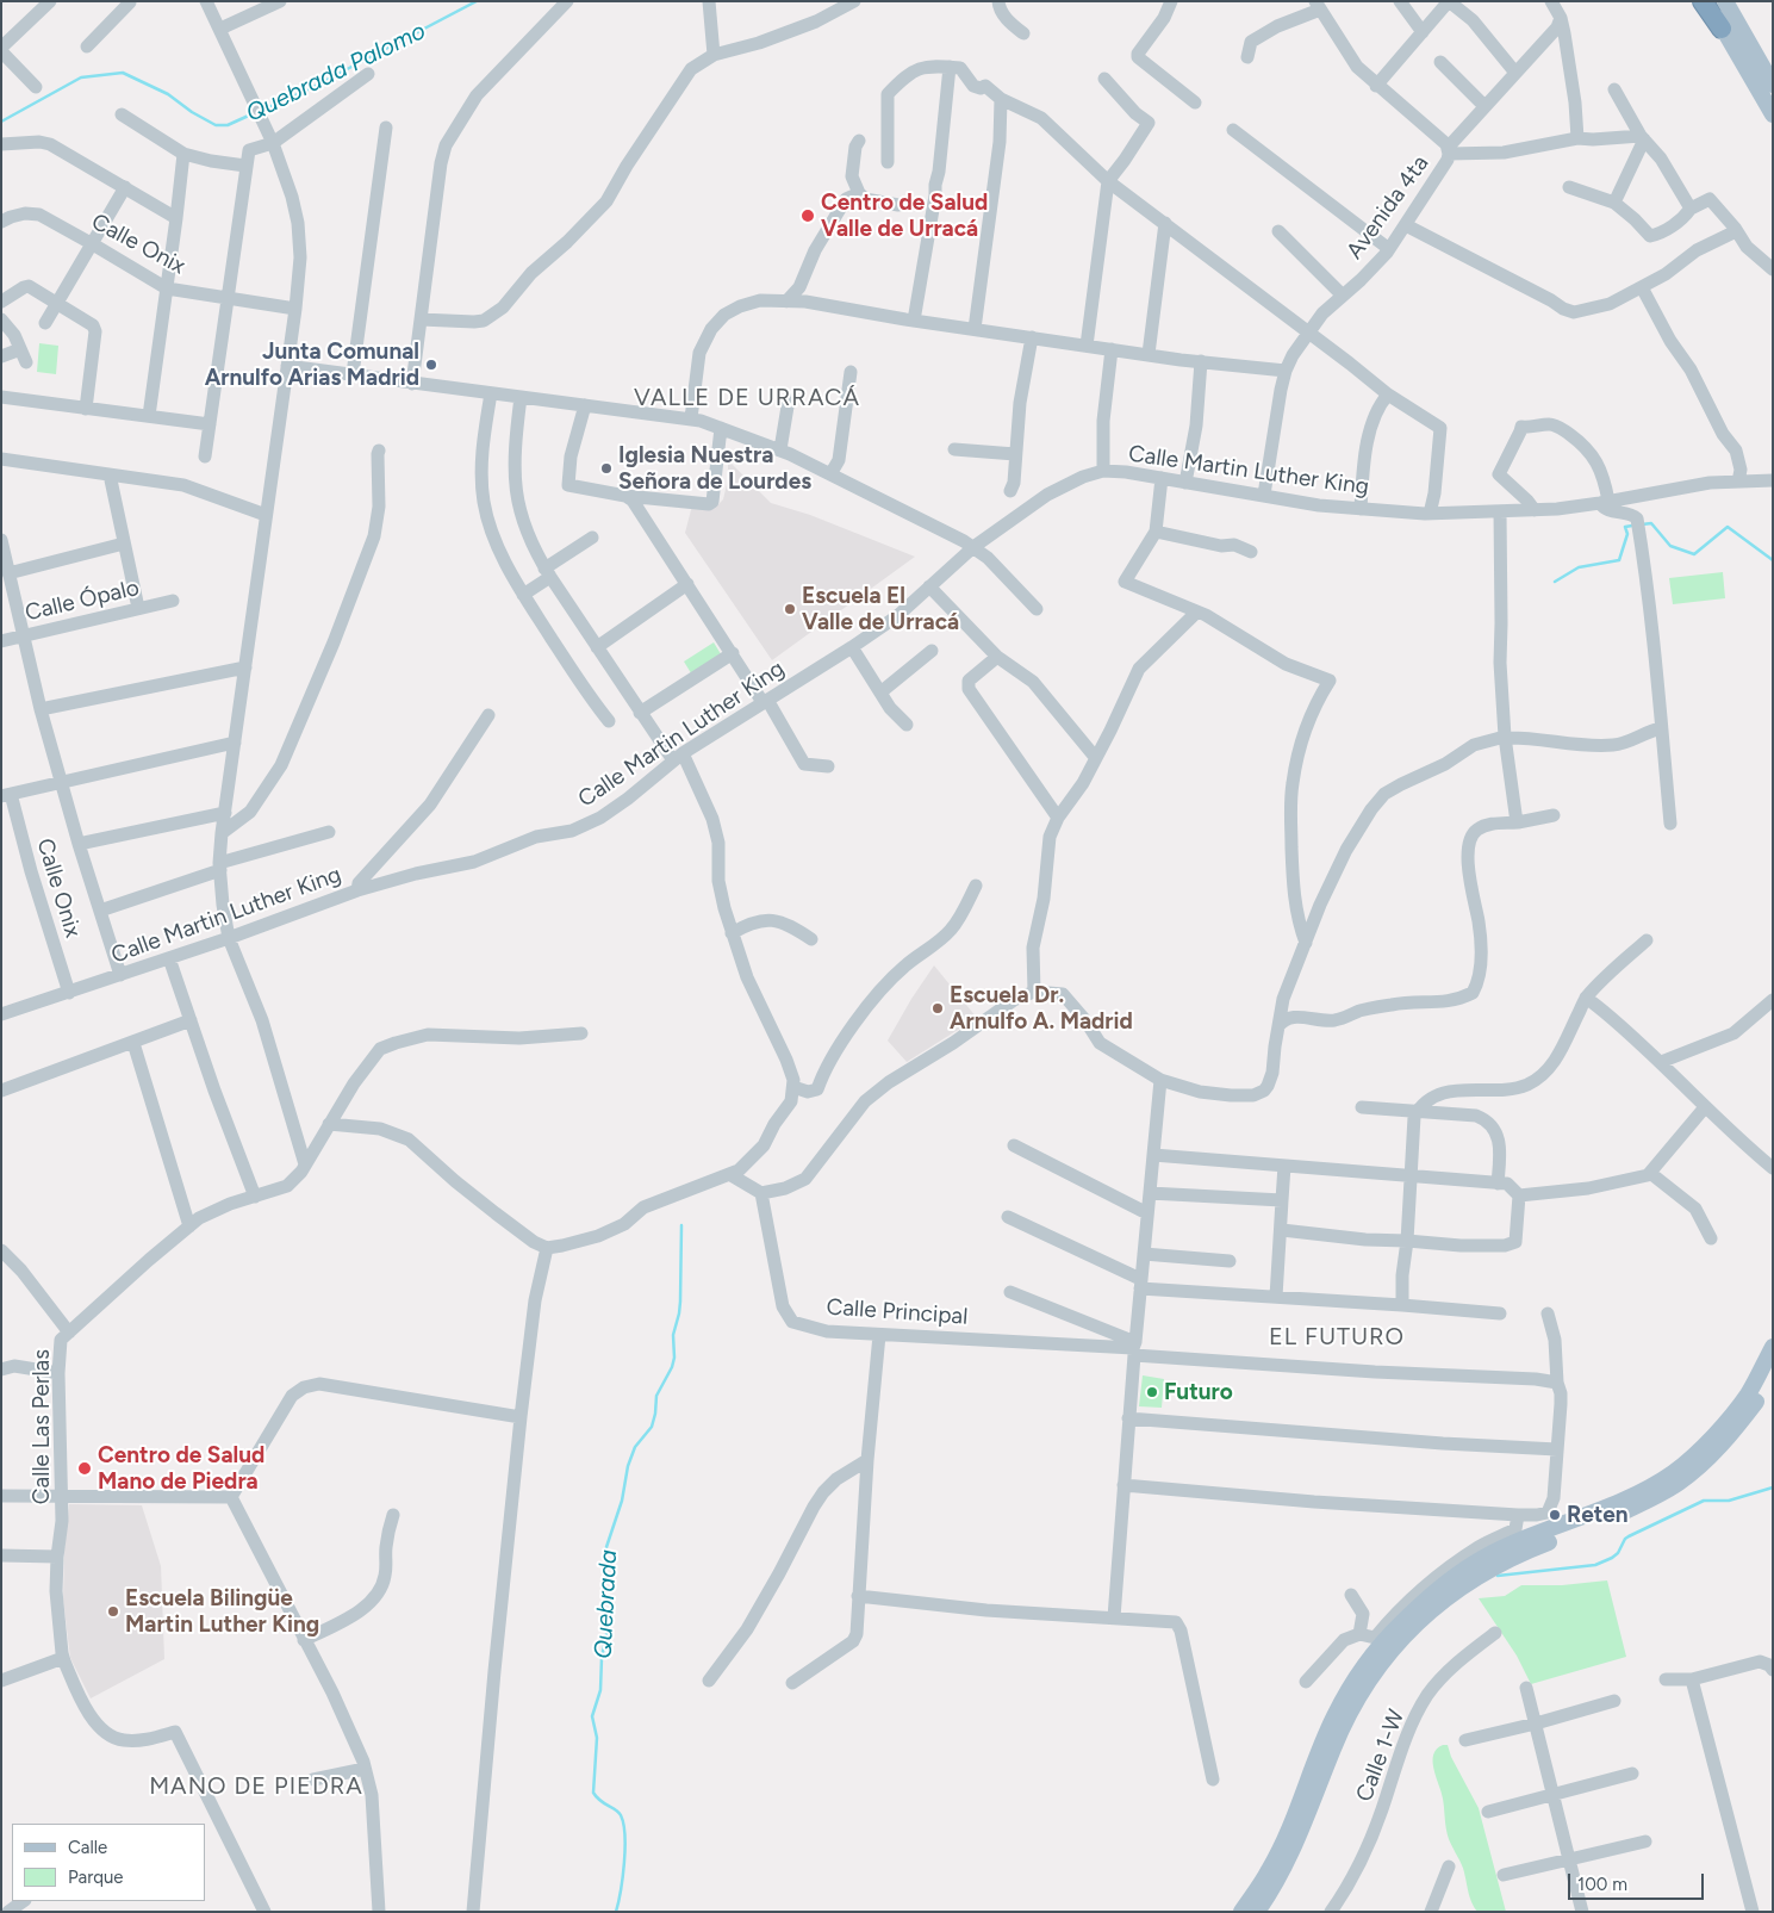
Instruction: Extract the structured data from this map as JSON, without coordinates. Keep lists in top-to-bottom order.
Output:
{
  "streets": {
    "street": [
      "Avenida 4ta",
      "Calle Onix",
      "Calle Martin Luther King",
      "Calle Ópalo",
      "Calle Principal",
      "Calle Las Perlas",
      "Calle 1-W"
    ]
  },
  "crossings": [
    ["Avenida 4ta", "Calle Martin Luther King"],
    ["Calle Onix", "Calle Martin Luther King"]
  ],
  "districts": ["VALLE DE URRACÁ", "EL FUTURO", "MANO DE PIEDRA"],
  "water": ["Quebrada Palomo", "Quebrada"],
  "places": [
    "Centro de Salud Valle de Urracá",
    "Junta Comunal Arnulfo Arias Madrid",
    "Iglesia Nuestra Señora de Lourdes",
    "Escuela El Valle de Urracá",
    "Escuela Dr. Arnulfo A. Madrid",
    "Futuro",
    "Centro de Salud Mano de Piedra",
    "Reten",
    "Escuela Bilingüe Martin Luther King"
  ],
  "legend": ["Calle", "Parque"],
  "scale_bar": "100 m"
}
